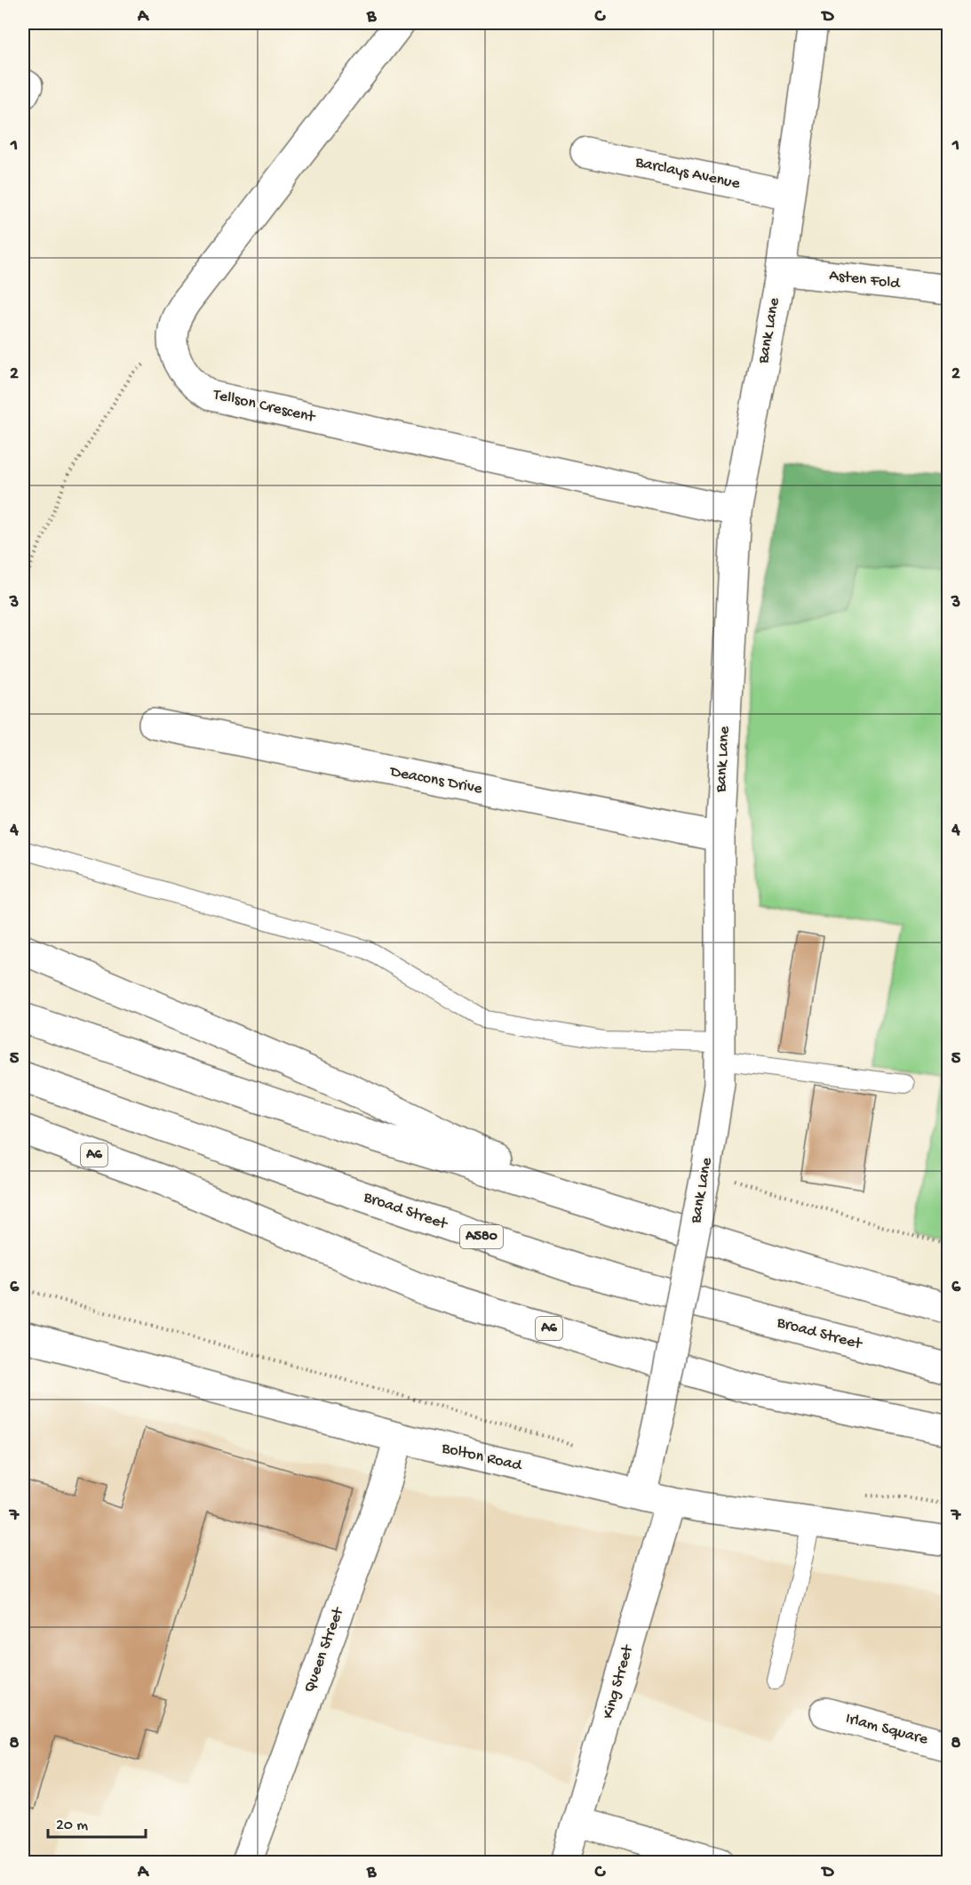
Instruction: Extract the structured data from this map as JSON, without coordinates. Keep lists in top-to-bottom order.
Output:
{
  "streets": {
    "main road": [
      "Barclays Avenue",
      "Asten Fold",
      "Bank Lane",
      "Tellson Crescent",
      "Deacons Drive",
      "A6",
      "Broad Street",
      "A580",
      "Bolton Road",
      "Queen Street",
      "King Street",
      "Irlam Square"
    ]
  },
  "crossings": [
    ["Barclays Avenue", "Bank Lane"],
    ["Asten Fold", "Bank Lane"],
    ["Bank Lane", "Tellson Crescent"],
    ["Bank Lane", "Deacons Drive"],
    ["Bank Lane", "Bolton Road"],
    ["Bolton Road", "Queen Street"],
    ["Bolton Road", "King Street"]
  ],
  "scale_bar": "20 m",
  "grid": {
    "columns": [
      "A",
      "B",
      "C",
      "D"
    ],
    "rows": [
      "1",
      "2",
      "3",
      "4",
      "5",
      "6",
      "7",
      "8"
    ]
  }
}
